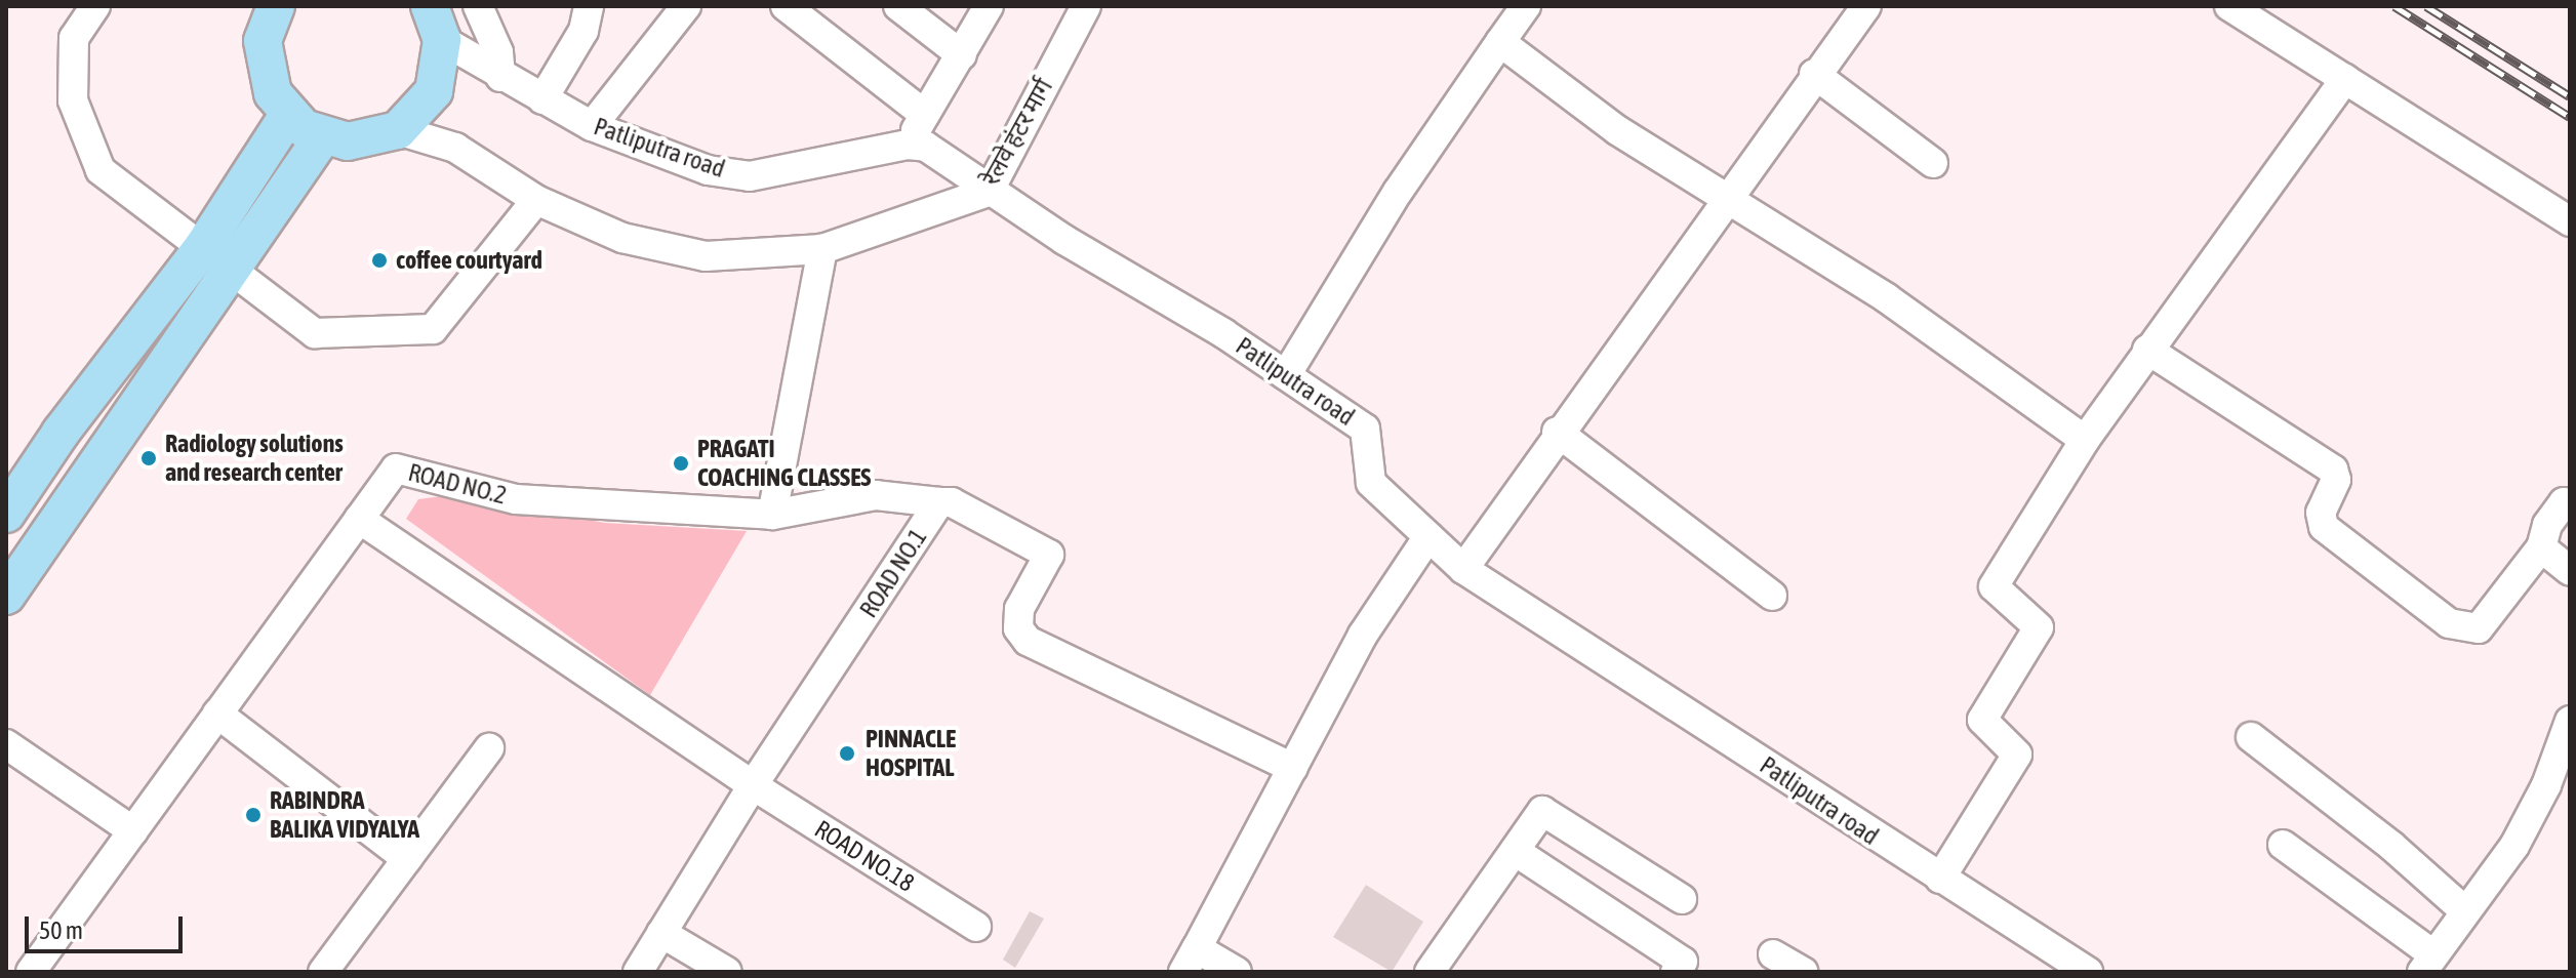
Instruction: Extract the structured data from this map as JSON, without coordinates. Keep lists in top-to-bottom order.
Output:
{
  "streets": {
    "street": [
      "रेलवे हंटर मार्ग",
      "Patliputra road",
      "ROAD NO.2",
      "ROAD NO.1",
      "ROAD NO.18"
    ]
  },
  "crossings": [
    ["रेलवे हंटर मार्ग", "Patliputra road"],
    ["ROAD NO.2", "ROAD NO.1"],
    ["ROAD NO.1", "ROAD NO.18"]
  ],
  "places": [
    "coffee courtyard",
    "Radiology solutions and research center",
    "PRAGATI COACHING CLASSES",
    "PINNACLE HOSPITAL",
    "RABINDRA BALIKA VIDYALYA"
  ],
  "scale_bar": "50 m"
}
